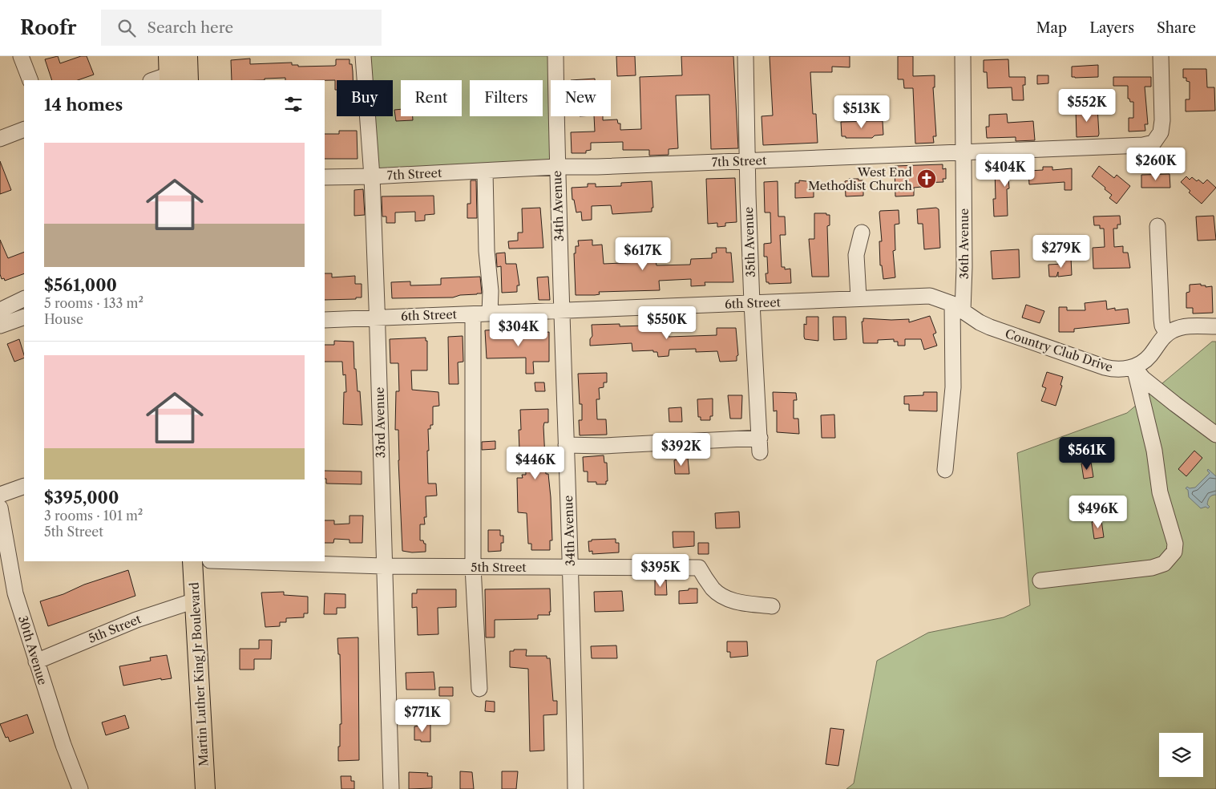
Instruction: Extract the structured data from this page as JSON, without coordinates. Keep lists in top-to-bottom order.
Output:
{
  "streets": {
    "main road": ["Martin Luther King Jr Boulevard"],
    "street": [
      "7th Street",
      "34th Avenue",
      "35th Avenue",
      "36th Avenue",
      "6th Street",
      "Country Club Drive",
      "33rd Avenue",
      "5th Street",
      "30th Avenue"
    ]
  },
  "crossings": [
    ["7th Street", "34th Avenue"],
    ["7th Street", "35th Avenue"],
    ["7th Street", "36th Avenue"],
    ["7th Street", "33rd Avenue"],
    ["34th Avenue", "35th Avenue"],
    ["34th Avenue", "6th Street"],
    ["34th Avenue", "5th Street"],
    ["35th Avenue", "6th Street"],
    ["36th Avenue", "6th Street"],
    ["36th Avenue", "Country Club Drive"],
    ["6th Street", "Country Club Drive"],
    ["6th Street", "33rd Avenue"],
    ["33rd Avenue", "5th Street"],
    ["5th Street", "30th Avenue"],
    ["5th Street", "Martin Luther King Jr Boulevard"]
  ],
  "places": {
    "church": ["West End Methodist Church"]
  },
  "page": {
    "header": "Roofr",
    "search": "Search here",
    "nav": ["Map", "Layers", "Share"],
    "chip": [
      "Buy",
      "Rent",
      "Filters",
      "New"
    ],
    "heading": "14 homes",
    "price": [
      "$552K",
      "$513K",
      "$260K",
      "$404K",
      "$279K",
      "$617K",
      "$550K",
      "$304K",
      "$392K",
      "$561K",
      "$446K",
      "$496K",
      "$395K",
      "$771K"
    ],
    "list": [
      {
        "name": "$561,000",
        "note": "5 rooms · 133 m² · House"
      },
      {
        "name": "$395,000",
        "note": "3 rooms · 101 m² · 5th Street"
      }
    ]
  }
}
